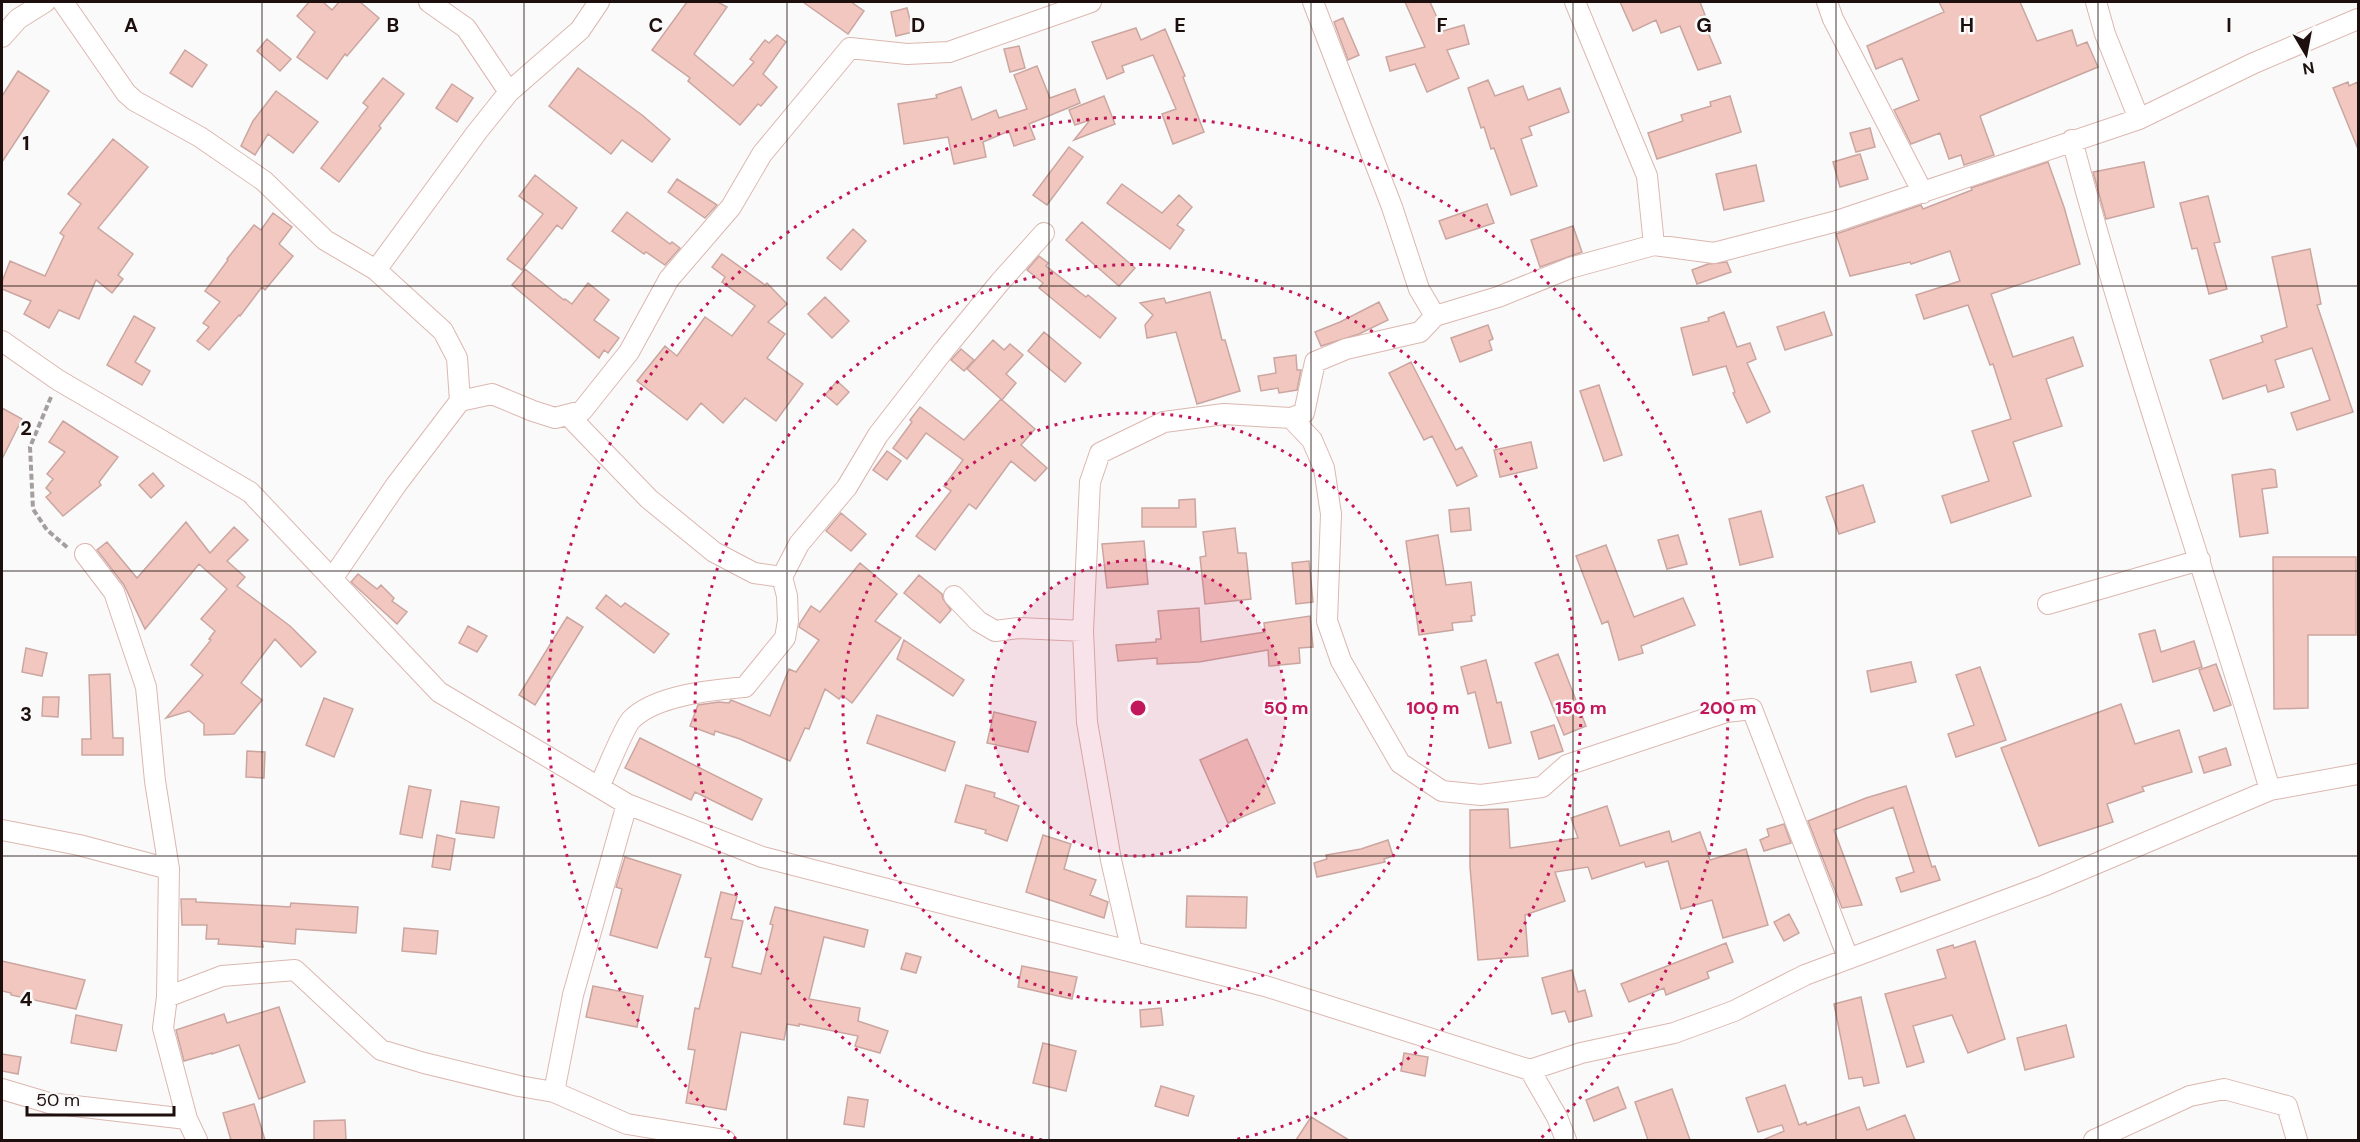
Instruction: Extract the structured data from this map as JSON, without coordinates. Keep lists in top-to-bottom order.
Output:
{
  "scale_bar": "50 m",
  "north": "bottom",
  "grid": {
    "columns": [
      "A",
      "B",
      "C",
      "D",
      "E",
      "F",
      "G",
      "H",
      "I"
    ],
    "rows": [
      "1",
      "2",
      "3",
      "4"
    ]
  },
  "rings": [
    "50 m",
    "100 m",
    "150 m",
    "200 m"
  ]
}
